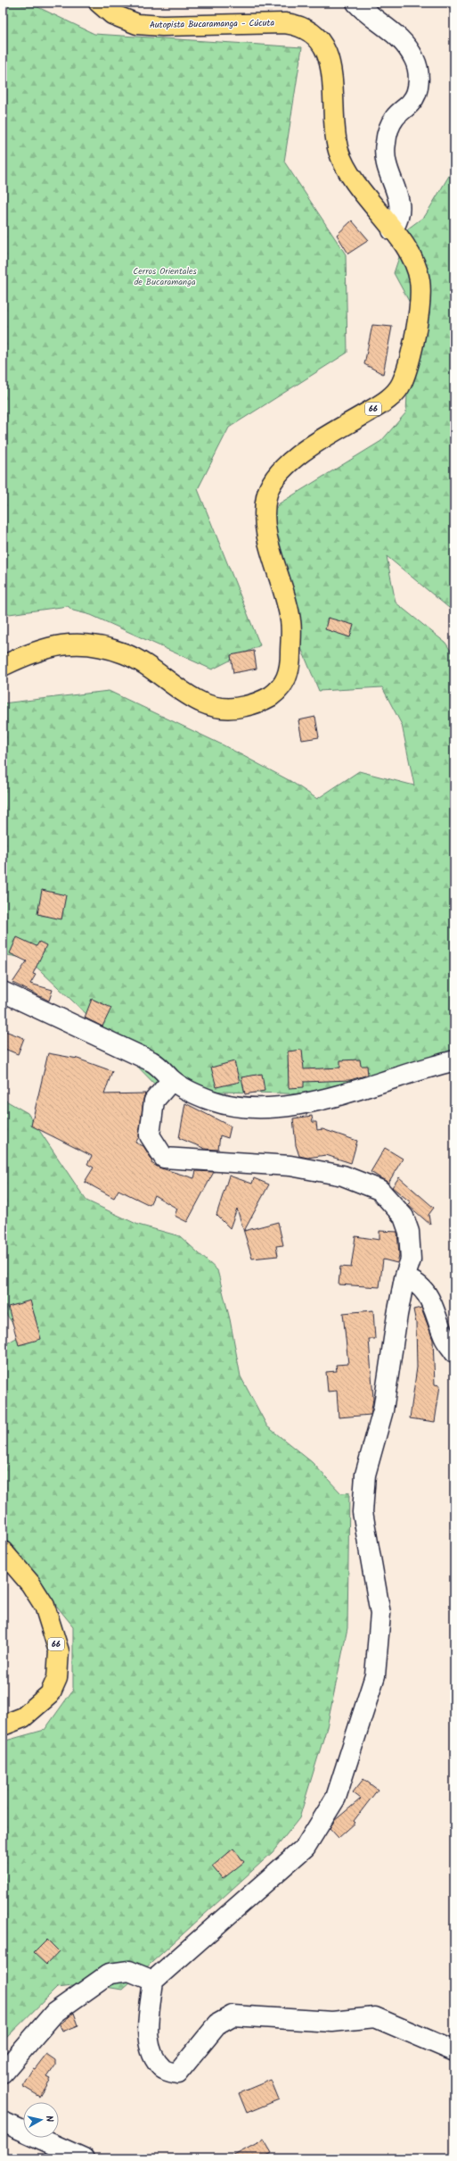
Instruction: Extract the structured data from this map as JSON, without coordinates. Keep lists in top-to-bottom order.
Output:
{
  "streets": {
    "highway": ["Autopista Bucaramanga - Cúcuta", "66"]
  },
  "parks": ["Cerros Orientales de Bucaramanga"],
  "north": "right"
}
